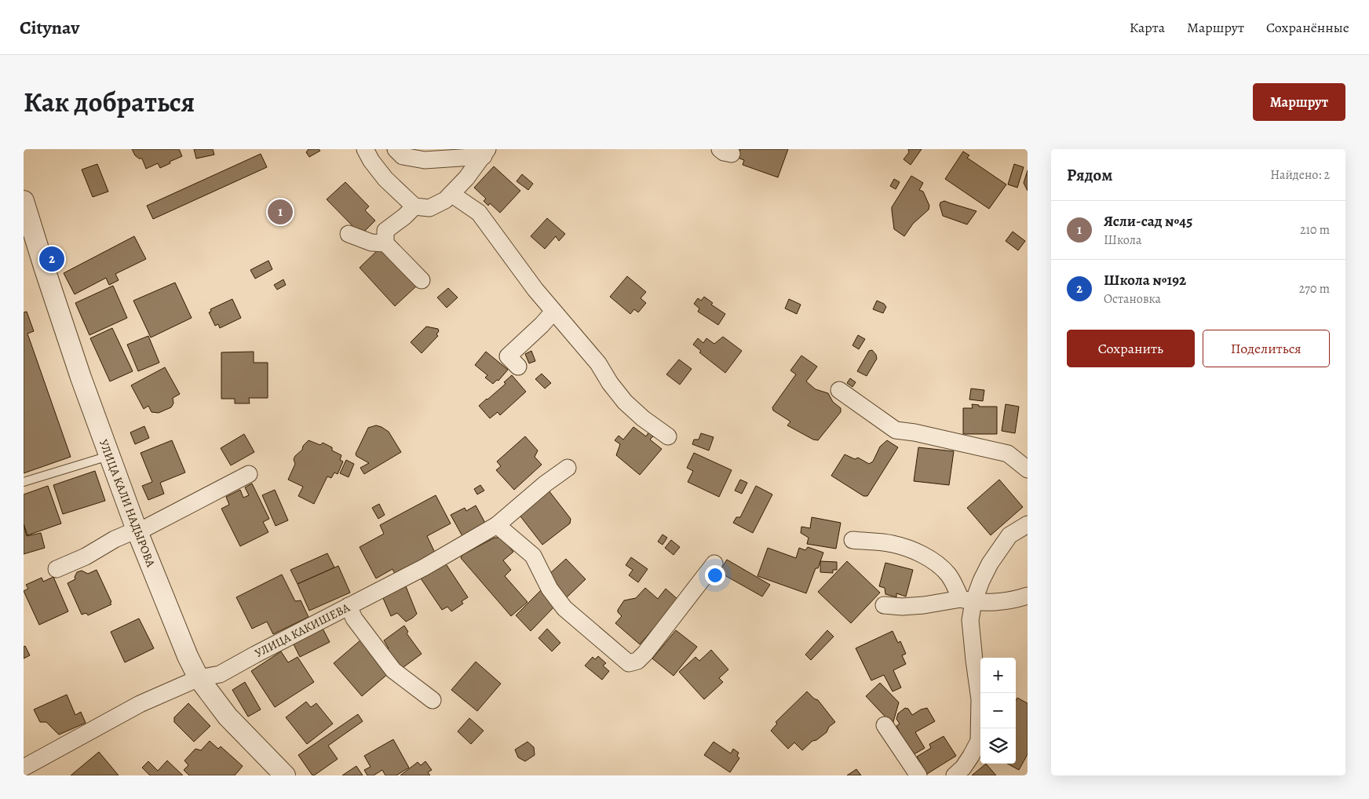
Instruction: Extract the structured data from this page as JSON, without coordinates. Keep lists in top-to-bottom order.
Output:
{
  "streets": {
    "street": ["УЛИЦА КАЛИ НАДЫРОВА", "УЛИЦА КАКИШЕВА"]
  },
  "crossings": [
    ["УЛИЦА КАЛИ НАДЫРОВА", "УЛИЦА КАКИШЕВА"]
  ],
  "page": {
    "header": "Citynav",
    "nav": ["Карта", "Маршрут", "Сохранённые"],
    "title": "Как добраться",
    "buttons": [
      "Маршрут",
      ["Сохранить", "Поделиться"]
    ],
    "heading": ["Рядом", "Найдено: 2"],
    "pins": ["1", "2"],
    "list": [
      {
        "mark": "1",
        "name": "Ясли-сад №45",
        "note": "Школа",
        "value": "210 m"
      },
      {
        "mark": "2",
        "name": "Школа №192",
        "note": "Остановка",
        "value": "270 m"
      }
    ],
    "map_buttons": ["+", "−"]
  }
}
